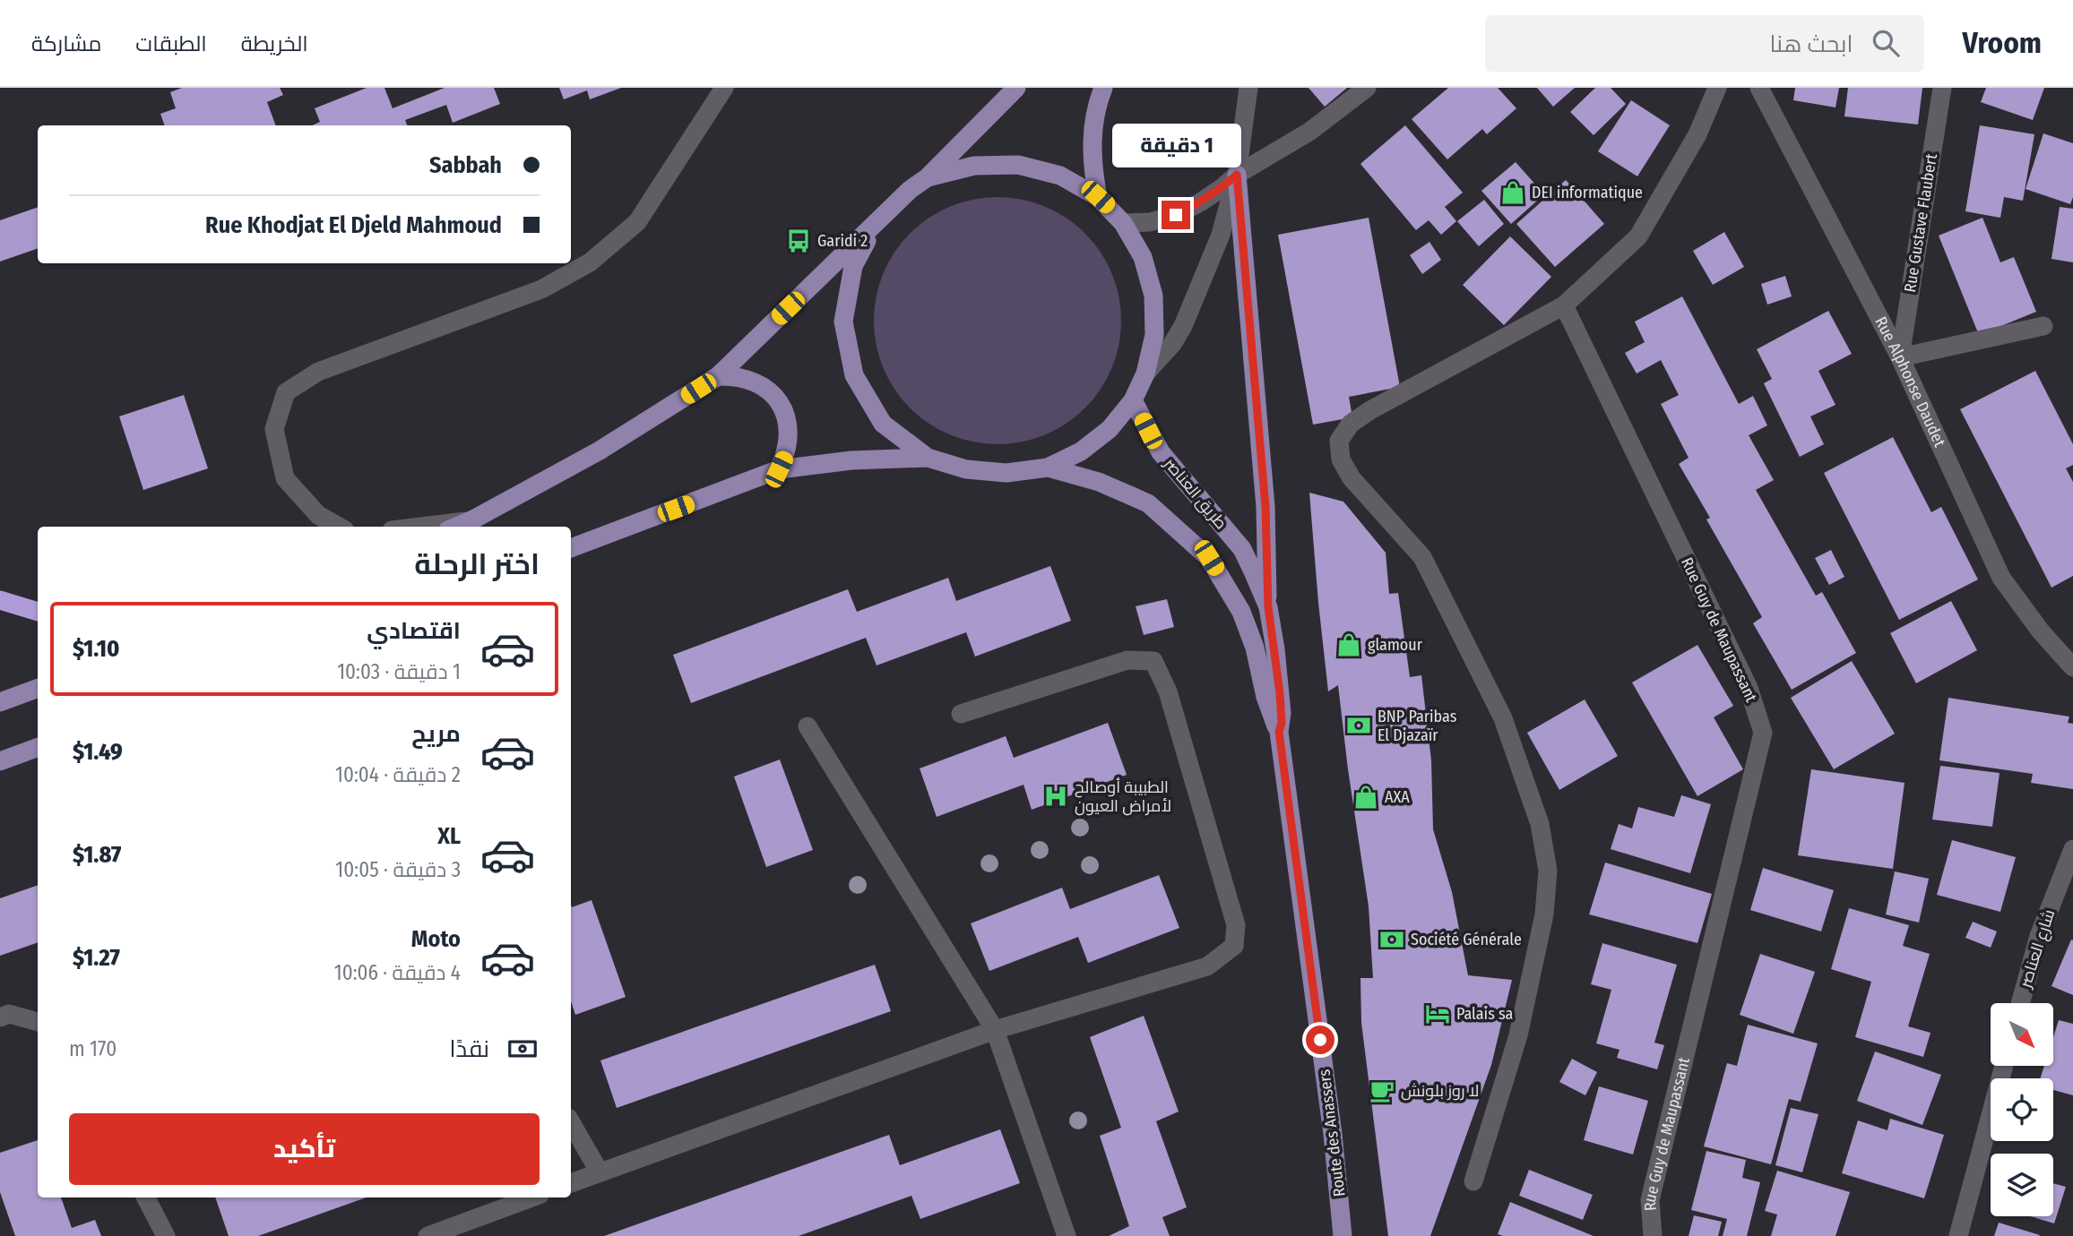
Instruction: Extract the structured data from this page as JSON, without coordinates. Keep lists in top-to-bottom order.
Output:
{
  "streets": {
    "main road": ["طريق العناصر", "Route des Anassers"],
    "street": [
      "Rue Gustave Flaubert",
      "Rue Alphonse Daudet",
      "Rue Guy de Maupassant",
      "شارع العناصر"
    ]
  },
  "crossings": [
    ["Rue Gustave Flaubert", "Rue Alphonse Daudet"],
    ["طريق العناصر", "Route des Anassers"]
  ],
  "places": {
    "shop": ["DEI informatique", "glamour", "AXA"],
    "bus stop": ["Garidi 2"],
    "bank": ["BNP Paribas El Djazaïr", "Société Générale"],
    "hospital": ["الطبيبة أوصالح لأمراض العيون"],
    "hotel": ["Palais sa"],
    "cafe": ["لا روز بلونش"]
  },
  "north": "bottom right",
  "page": {
    "header": "Vroom",
    "search": "ابحث هنا",
    "nav": ["الخريطة", "الطبقات", "مشاركة"],
    "bubble": "1 دقيقة",
    "banner": ["Sabbah", "Rue Khodjat El Djeld Mahmoud"],
    "heading": "اختر الرحلة",
    "list": [
      {
        "name": "اقتصادي",
        "note": "1 دقيقة · 10:03",
        "value": "$1.10"
      },
      {
        "name": "مريح",
        "note": "2 دقيقة · 10:04",
        "value": "$1.49"
      },
      {
        "name": "XL",
        "note": "3 دقيقة · 10:05",
        "value": "$1.87"
      },
      {
        "name": "Moto",
        "note": "4 دقيقة · 10:06",
        "value": "$1.27"
      }
    ],
    "pay": ["نقدًا", "170 m"],
    "buttons": "تأكيد"
  }
}
